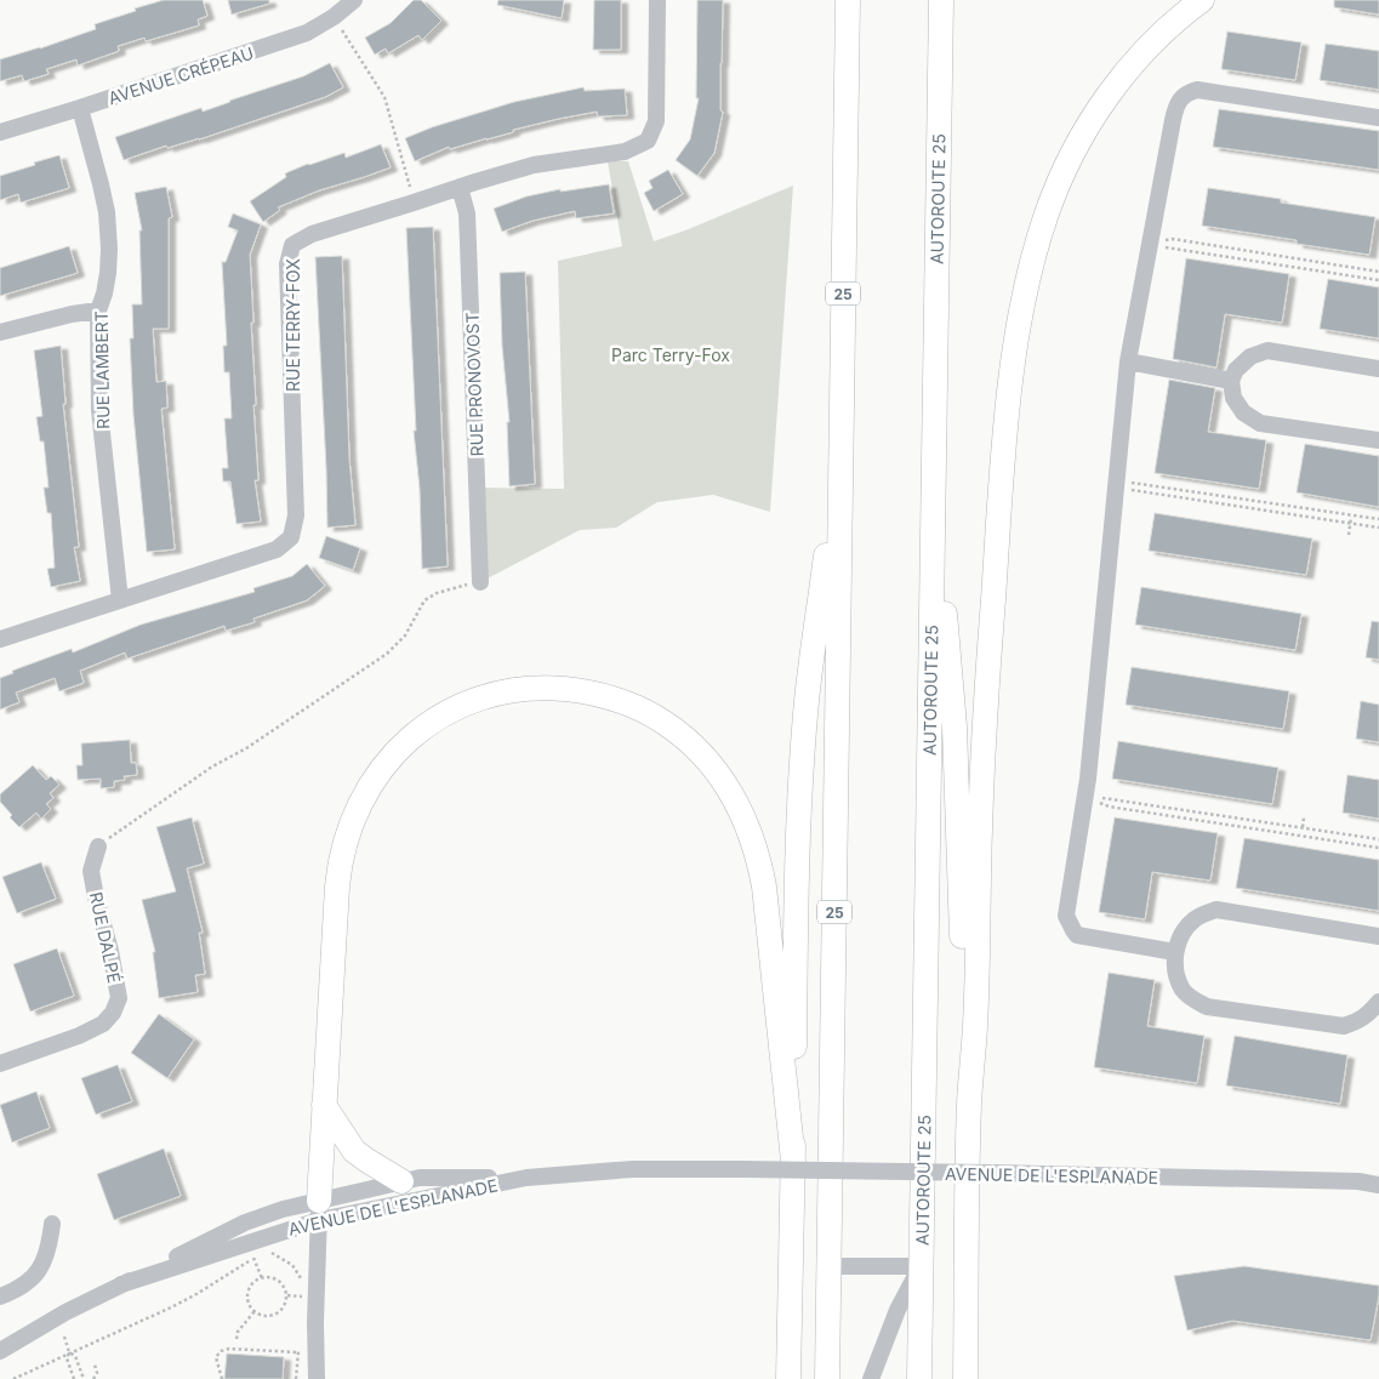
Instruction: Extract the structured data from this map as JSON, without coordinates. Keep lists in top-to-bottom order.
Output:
{
  "streets": {
    "highway": ["AUTOROUTE 25", "25"],
    "street": [
      "AVENUE CRÉPEAU",
      "RUE TERRY-FOX",
      "RUE LAMBERT",
      "RUE PRONOVOST",
      "RUE DALPÉ",
      "AVENUE DE L'ESPLANADE"
    ]
  },
  "crossings": [
    ["AVENUE CRÉPEAU", "RUE LAMBERT"],
    ["RUE TERRY-FOX", "RUE LAMBERT"],
    ["RUE TERRY-FOX", "RUE PRONOVOST"]
  ],
  "parks": ["Parc Terry-Fox"]
}
